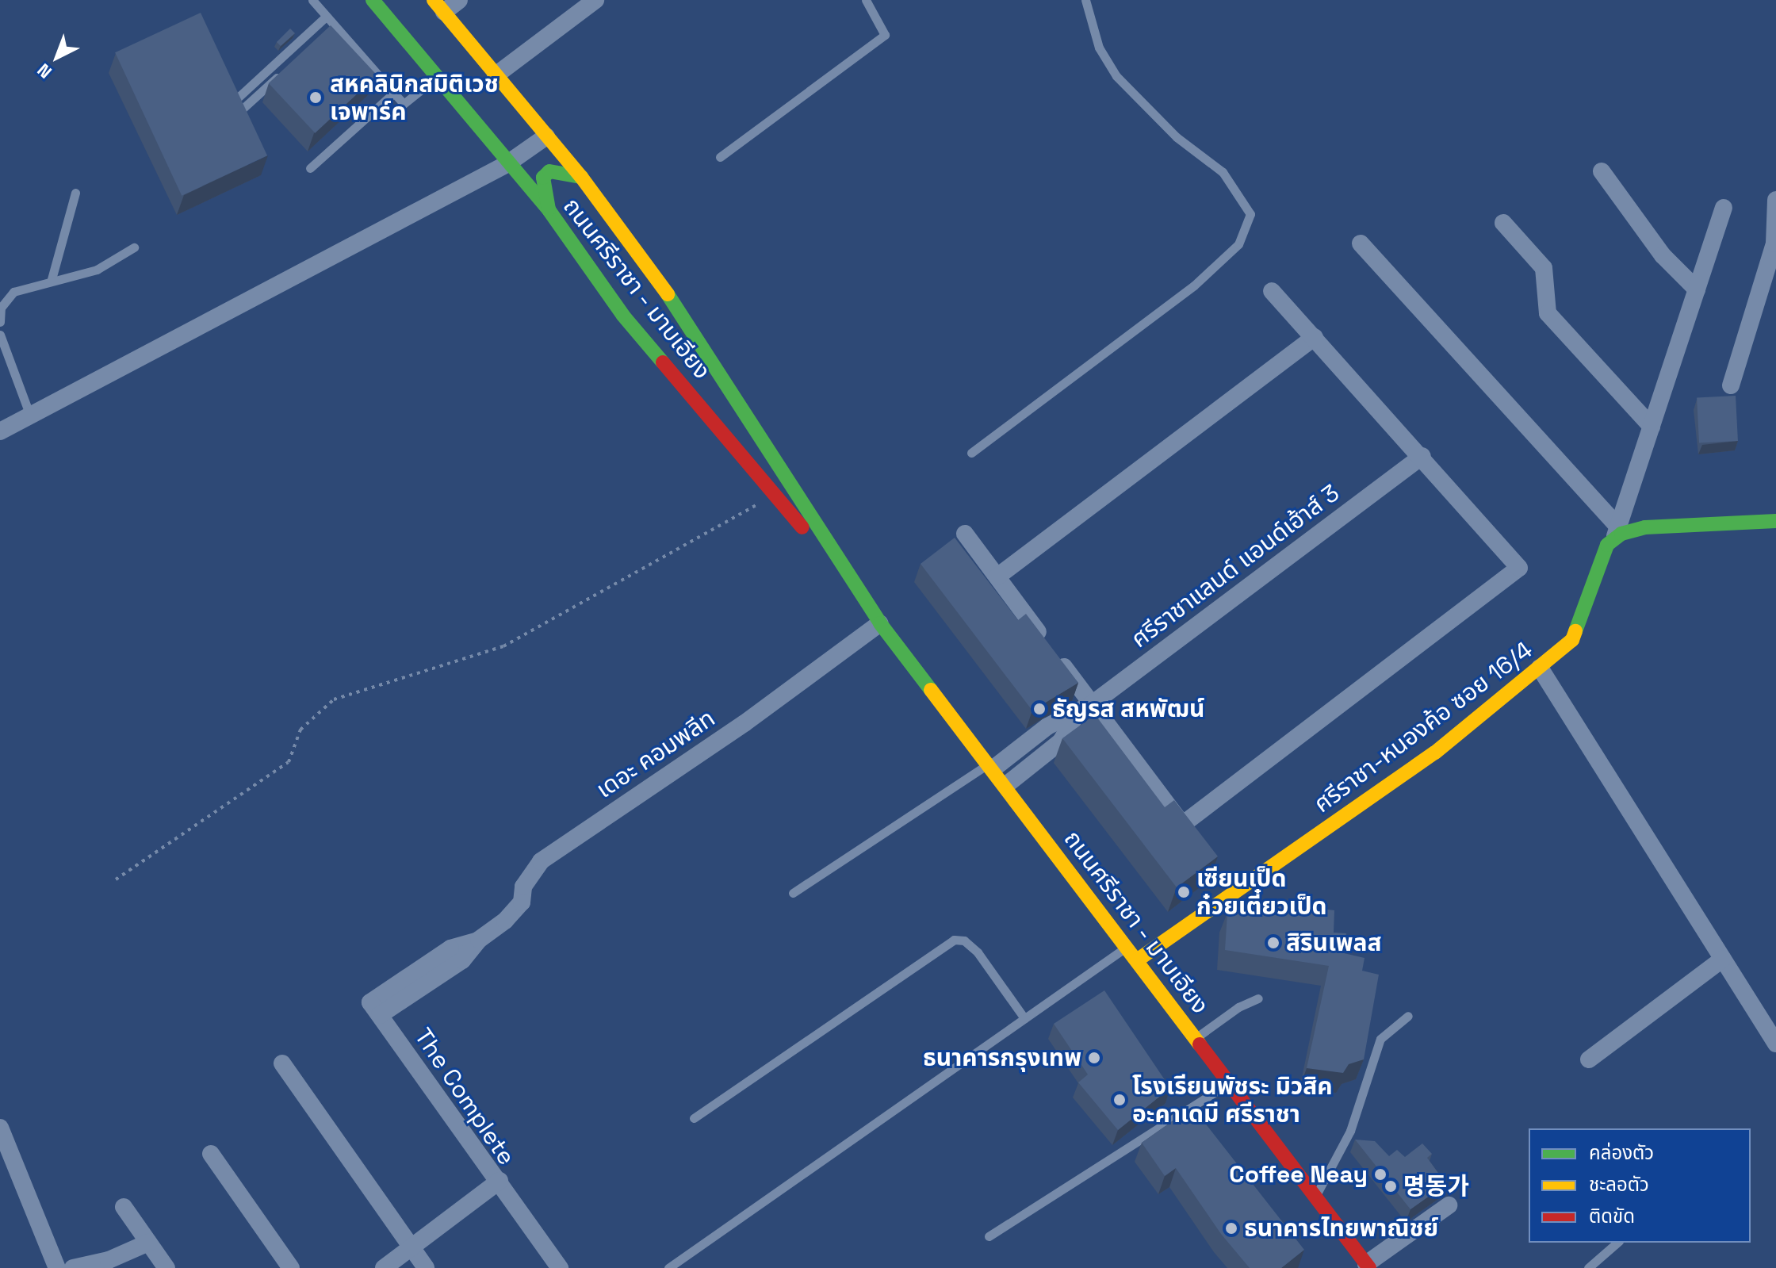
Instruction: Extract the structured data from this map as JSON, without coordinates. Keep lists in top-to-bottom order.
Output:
{
  "streets": {
    "main road": ["ถนนศรีราชา - มาบเอียง", "ศรีราชา-หนองค้อ ซอย 16/4"],
    "street": ["ศรีราชาแลนด์ แอนด์เฮ้าส์ 3", "เดอะ คอมพลีท", "The Complete"]
  },
  "crossings": [
    ["ถนนศรีราชา - มาบเอียง", "ศรีราชาแลนด์ แอนด์เฮ้าส์ 3"],
    ["ถนนศรีราชา - มาบเอียง", "ศรีราชา-หนองค้อ ซอย 16/4"],
    ["ถนนศรีราชา - มาบเอียง", "เดอะ คอมพลีท"],
    ["เดอะ คอมพลีท", "The Complete"]
  ],
  "places": [
    "สหคลินิกสมิติเวช เจพาร์ค",
    "ธัญรส สหพัฒน์",
    "เซียนเป็ด ก๋วยเตี๋ยวเป็ด",
    "สิรินเพลส",
    "ธนาคารกรุงเทพ",
    "โรงเรียนพัชระ มิวสิค อะคาเดมี ศรีราชา",
    "Coffee Neay",
    "명동가",
    "ธนาคารไทยพาณิชย์"
  ],
  "legend": ["คล่องตัว", "ชะลอตัว", "ติดขัด"],
  "north": "bottom left"
}
